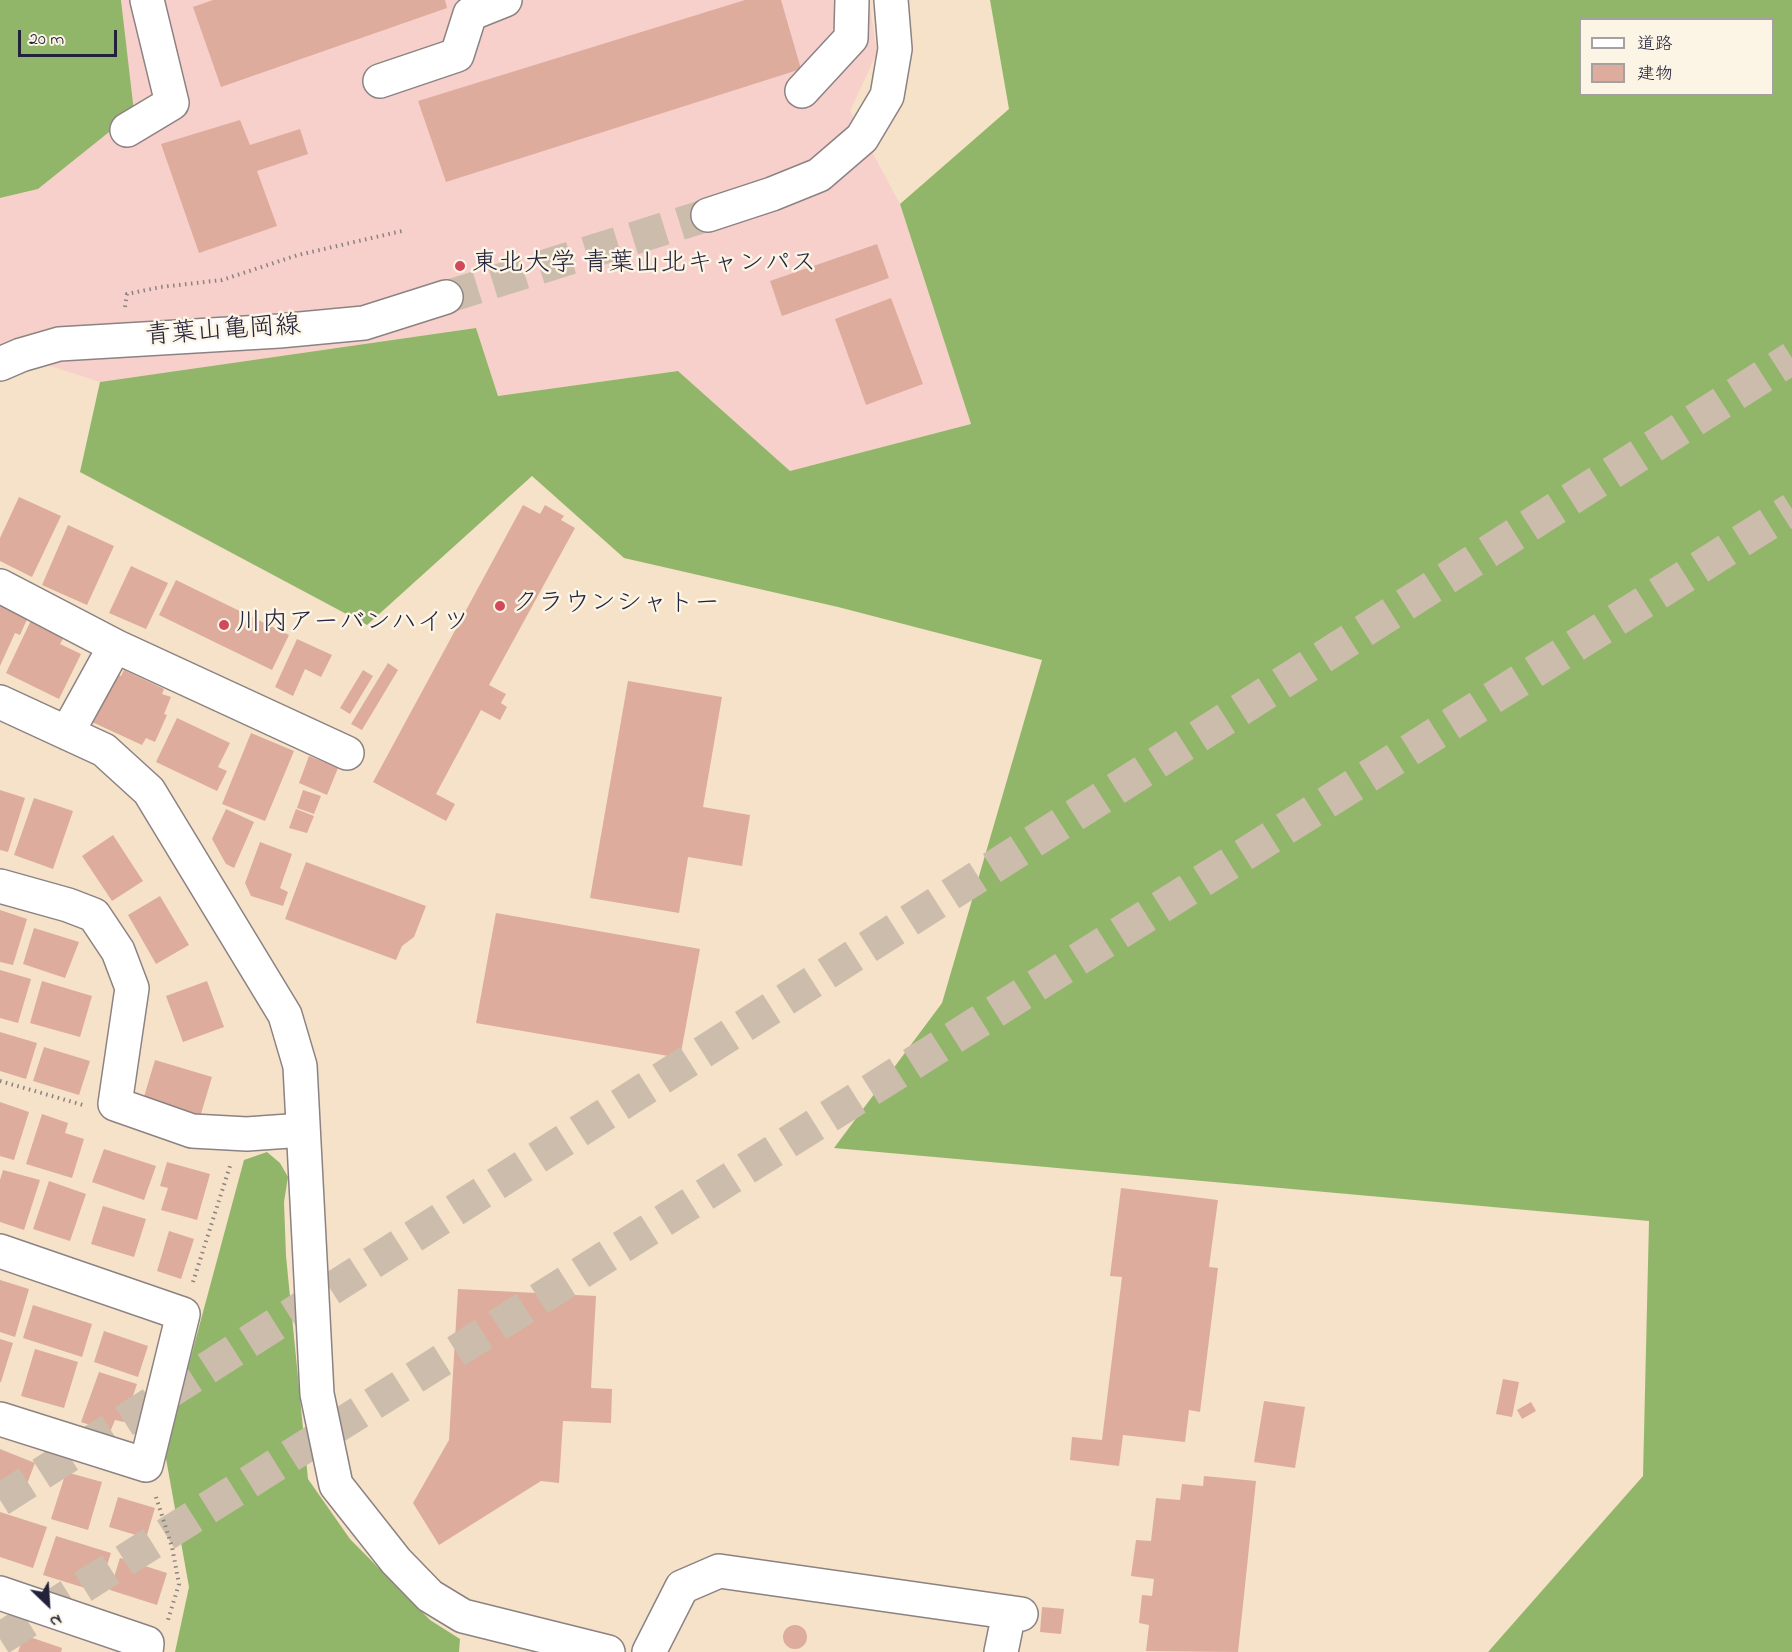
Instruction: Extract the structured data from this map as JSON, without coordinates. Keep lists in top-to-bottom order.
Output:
{
  "streets": {
    "street": ["青葉山亀岡線"]
  },
  "places": ["東北大学 青葉山北キャンパス", "クラウンシャトー", "川内アーバンハイツ"],
  "legend": ["道路", "建物"],
  "scale_bar": "20 m",
  "north": "bottom right"
}
